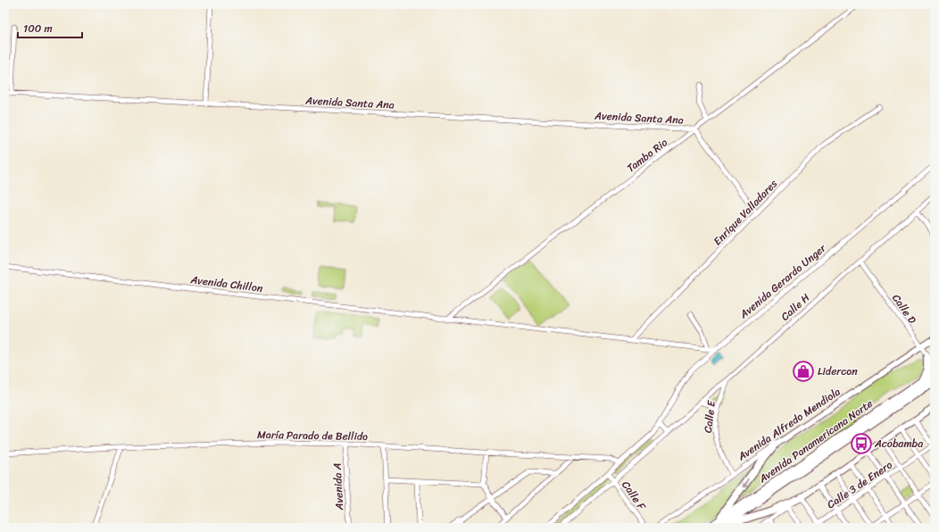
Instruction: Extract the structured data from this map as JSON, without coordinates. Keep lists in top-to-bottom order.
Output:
{
  "streets": {
    "highway": ["Avenida Panamericana Norte"],
    "street": [
      "Avenida Santa Ana",
      "Tambo Rio",
      "Enrique Valladares",
      "Avenida Gerardo Unger",
      "Avenida Chillon",
      "Calle H",
      "Calle D",
      "Calle E",
      "Avenida Alfredo Mendiola",
      "María Parado de Bellido",
      "Calle 3 de Enero",
      "Avenida A",
      "Calle F"
    ]
  },
  "crossings": [
    ["Avenida Santa Ana", "Tambo Rio"],
    ["Tambo Rio", "Avenida Chillon"],
    ["Avenida Gerardo Unger", "María Parado de Bellido"],
    ["Avenida Gerardo Unger", "Calle F"],
    ["Calle H", "Calle D"],
    ["Calle H", "Calle E"],
    ["Calle D", "Avenida Alfredo Mendiola"],
    ["Calle E", "Avenida Alfredo Mendiola"],
    ["María Parado de Bellido", "Avenida A"]
  ],
  "places": {
    "shop": ["Lidercon"],
    "bus stop": ["Acobamba"]
  },
  "scale_bar": "100 m"
}
